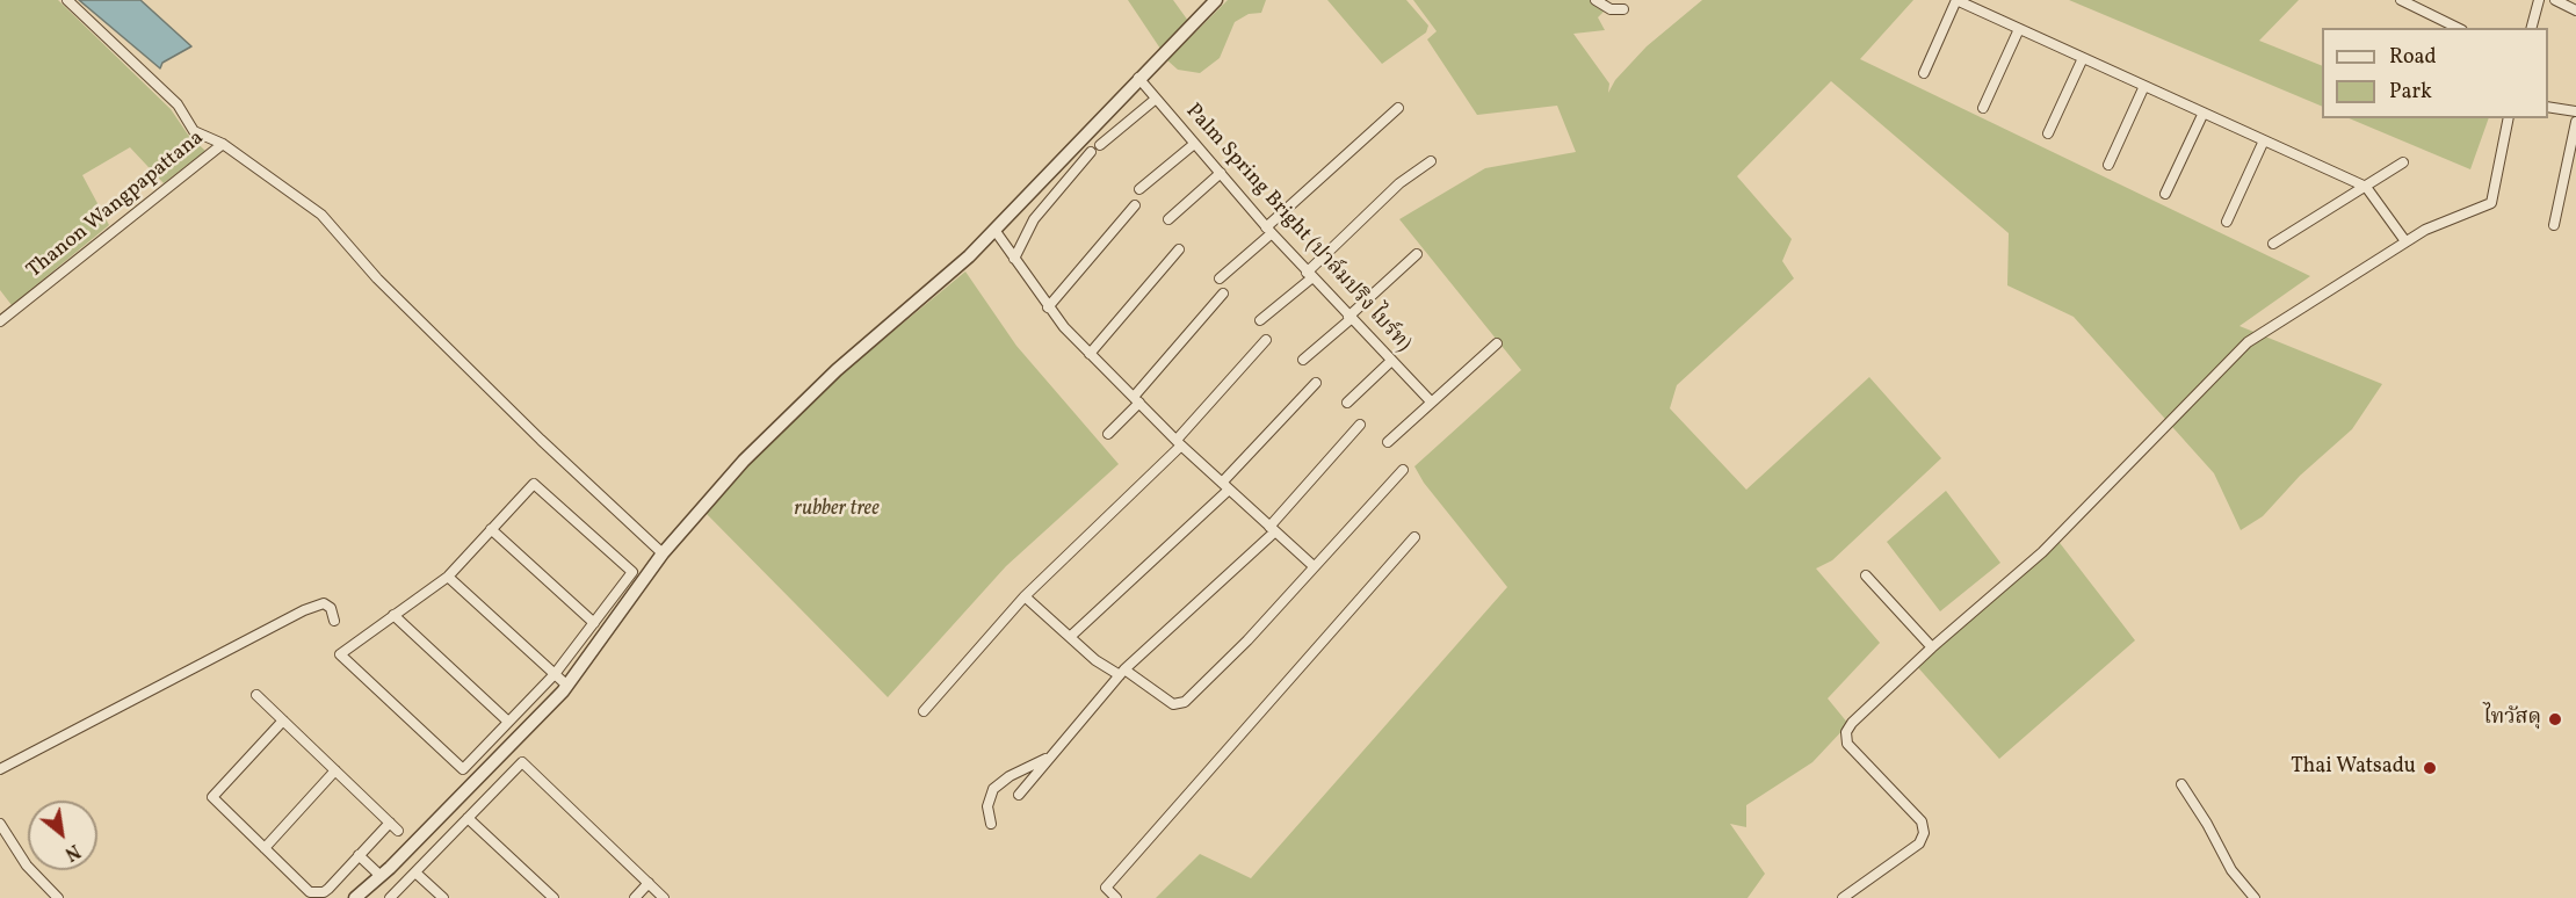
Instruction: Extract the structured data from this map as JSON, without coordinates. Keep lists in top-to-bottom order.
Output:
{
  "streets": {
    "street": ["Thanon Wangpapattana", "Palm Spring Bright (ปาล์มปริง ไบร์ท)"]
  },
  "parks": ["rubber tree"],
  "places": ["ไทวัสดุ", "Thai Watsadu"],
  "legend": ["Road", "Park"],
  "north": "bottom right"
}
